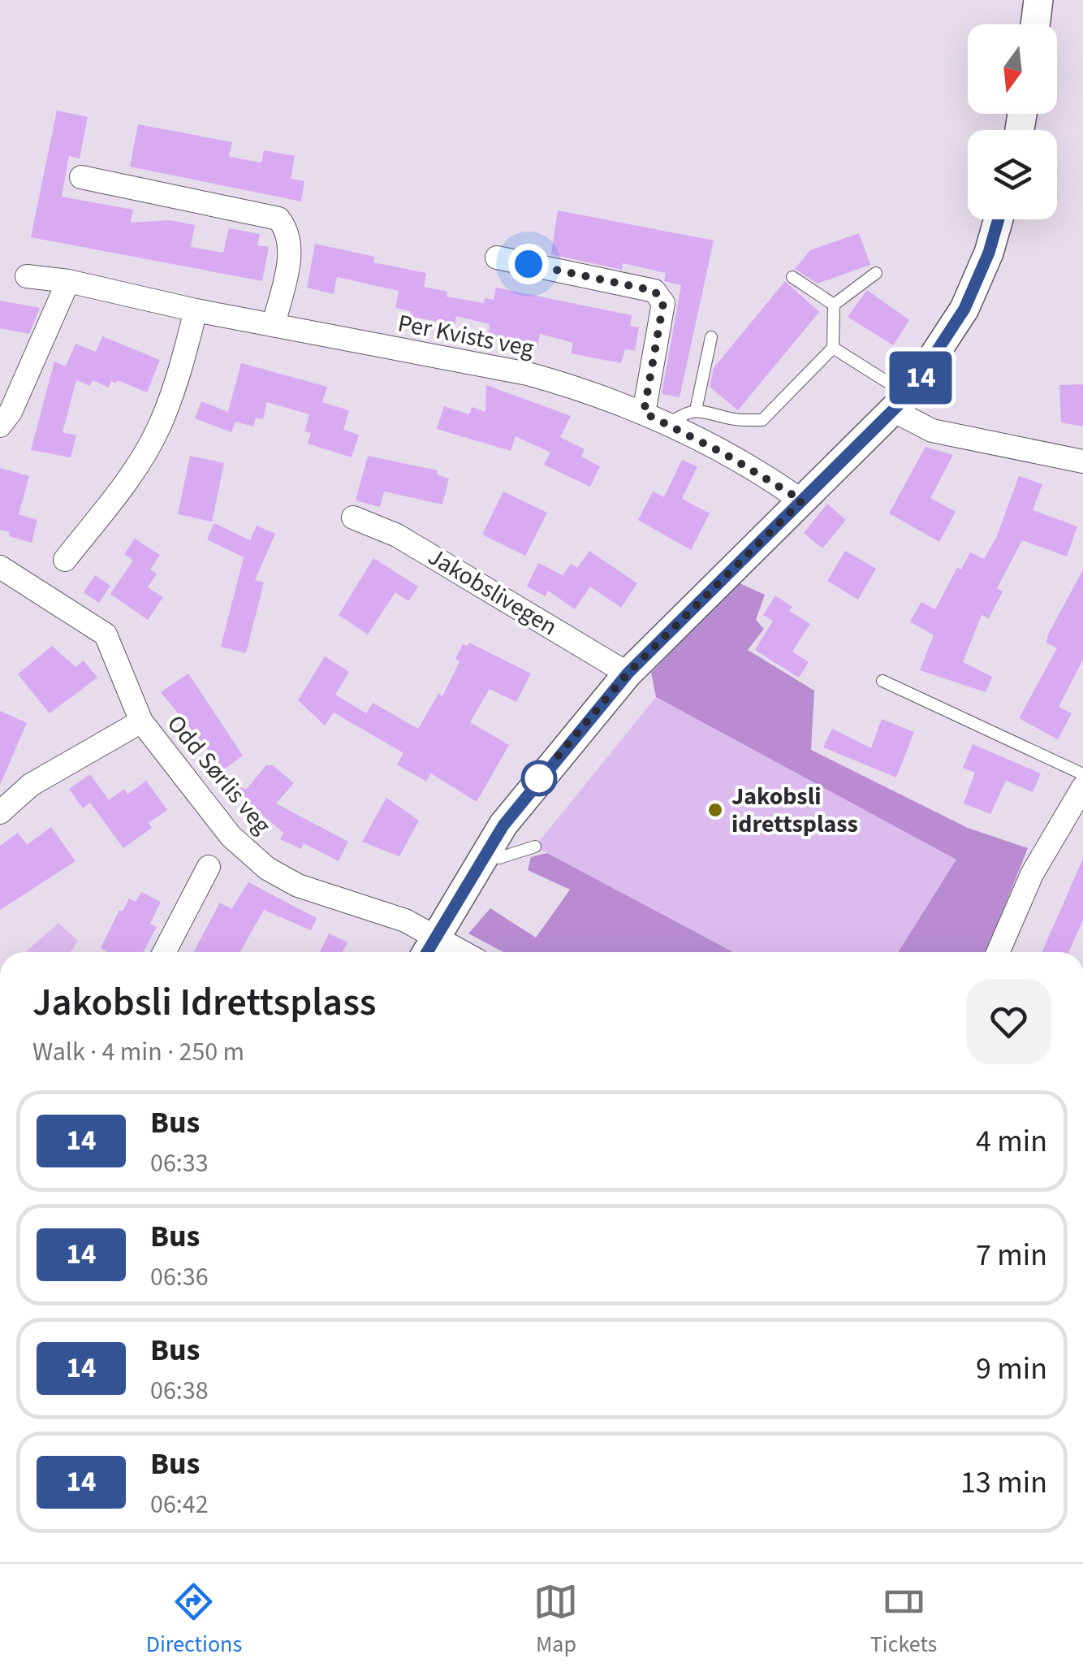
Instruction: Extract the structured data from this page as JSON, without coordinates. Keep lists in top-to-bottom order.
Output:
{
  "streets": {
    "street": ["Per Kvists veg", "Jakobslivegen", "Odd Sørlis veg"]
  },
  "places": ["Jakobsli idrettsplass"],
  "lines": ["bus line 14"],
  "north": "bottom",
  "page": {
    "on_map": "14",
    "heading": ["Jakobsli Idrettsplass", "Walk · 4 min · 250 m"],
    "list": [
      {
        "mark": "14",
        "name": "Bus",
        "note": "06:33",
        "value": "4 min"
      },
      {
        "mark": "14",
        "name": "Bus",
        "note": "06:36",
        "value": "7 min"
      },
      {
        "mark": "14",
        "name": "Bus",
        "note": "06:38",
        "value": "9 min"
      },
      {
        "mark": "14",
        "name": "Bus",
        "note": "06:42",
        "value": "13 min"
      }
    ],
    "tabs": ["Directions", "Map", "Tickets"]
  }
}
